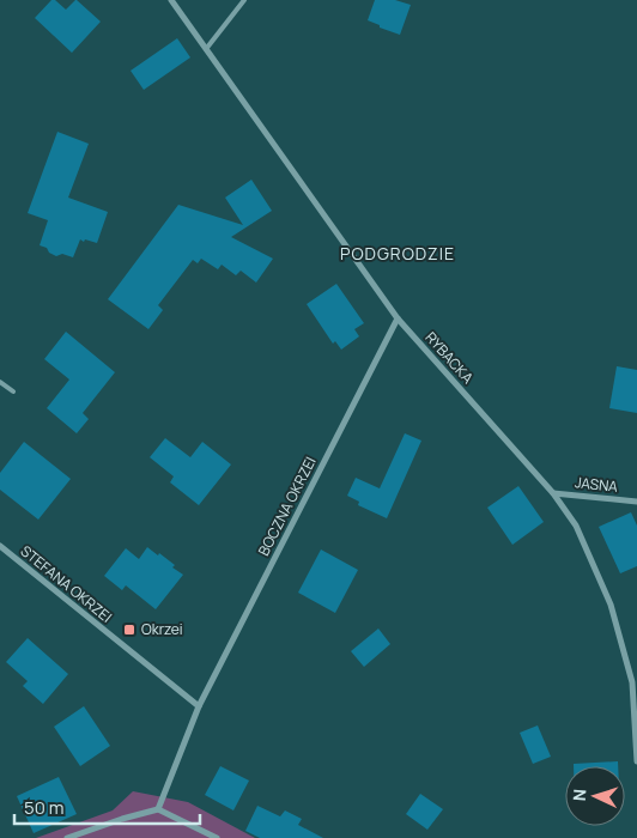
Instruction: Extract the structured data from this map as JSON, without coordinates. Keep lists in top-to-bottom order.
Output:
{
  "streets": {
    "street": [
      "RYBACKA",
      "JASNA",
      "BOCZNA OKRZEI",
      "STEFANA OKRZEI"
    ]
  },
  "crossings": [
    ["RYBACKA", "JASNA"],
    ["RYBACKA", "BOCZNA OKRZEI"],
    ["BOCZNA OKRZEI", "STEFANA OKRZEI"]
  ],
  "districts": ["PODGRODZIE"],
  "places": {
    "transit": ["Okrzei"]
  },
  "scale_bar": "50 m",
  "north": "left"
}
